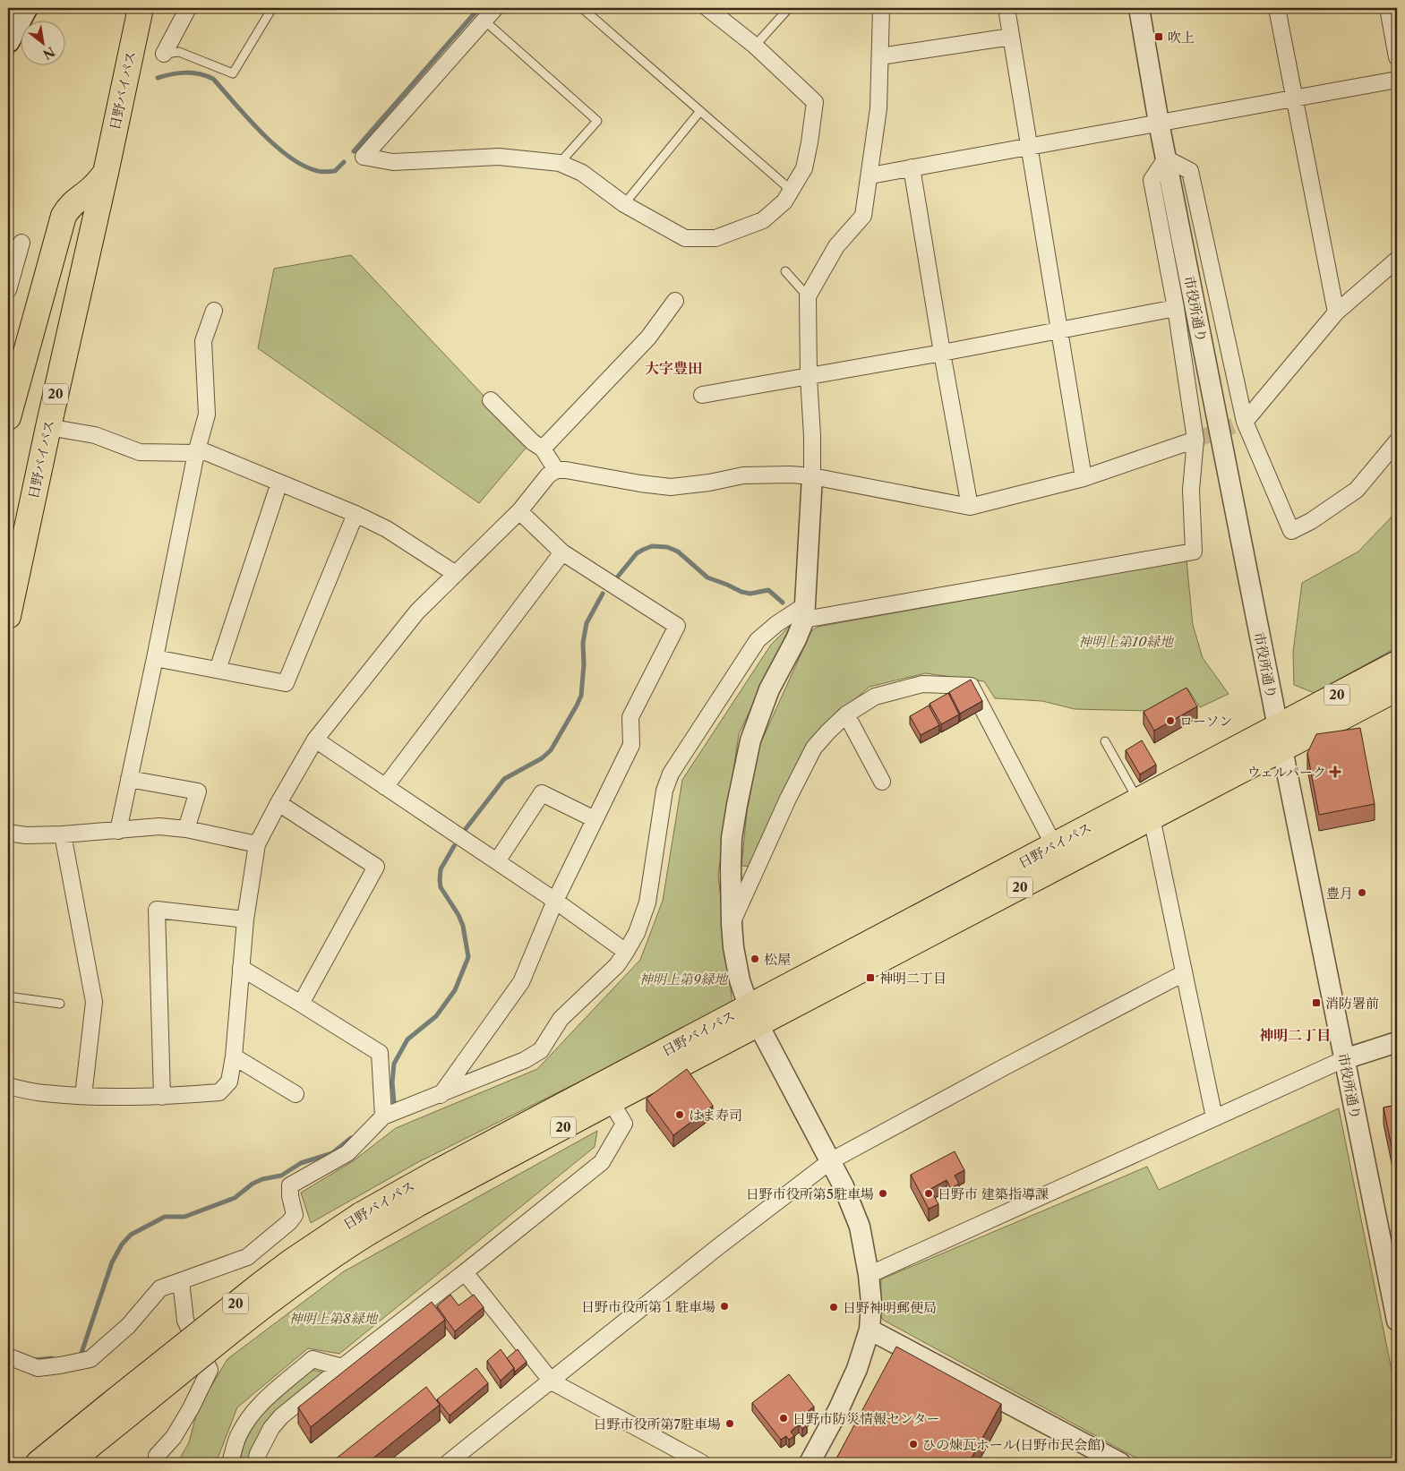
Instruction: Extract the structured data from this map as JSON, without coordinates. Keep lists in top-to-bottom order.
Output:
{
  "streets": {
    "highway": ["日野バイパス", "20"],
    "street": ["市役所通り"]
  },
  "crossings": [
    ["日野バイパス", "市役所通り"]
  ],
  "districts": ["大字豊田", "神明二丁目"],
  "parks": ["神明上第10緑地", "神明上第9緑地", "神明上第8緑地"],
  "places": {
    "transit": ["吹上", "神明二丁目", "消防署前"],
    "other": [
      "ローソン",
      "豊月",
      "松屋",
      "はま寿司",
      "日野市役所第5駐車場",
      "日野市 建築指導課",
      "日野市役所第１駐車場",
      "日野神明郵便局",
      "日野市防災情報センター",
      "日野市役所第7駐車場",
      "ひの煉瓦ホール(日野市民会館)"
    ],
    "health": ["ウェルパーク"]
  },
  "north": "bottom right"
}
